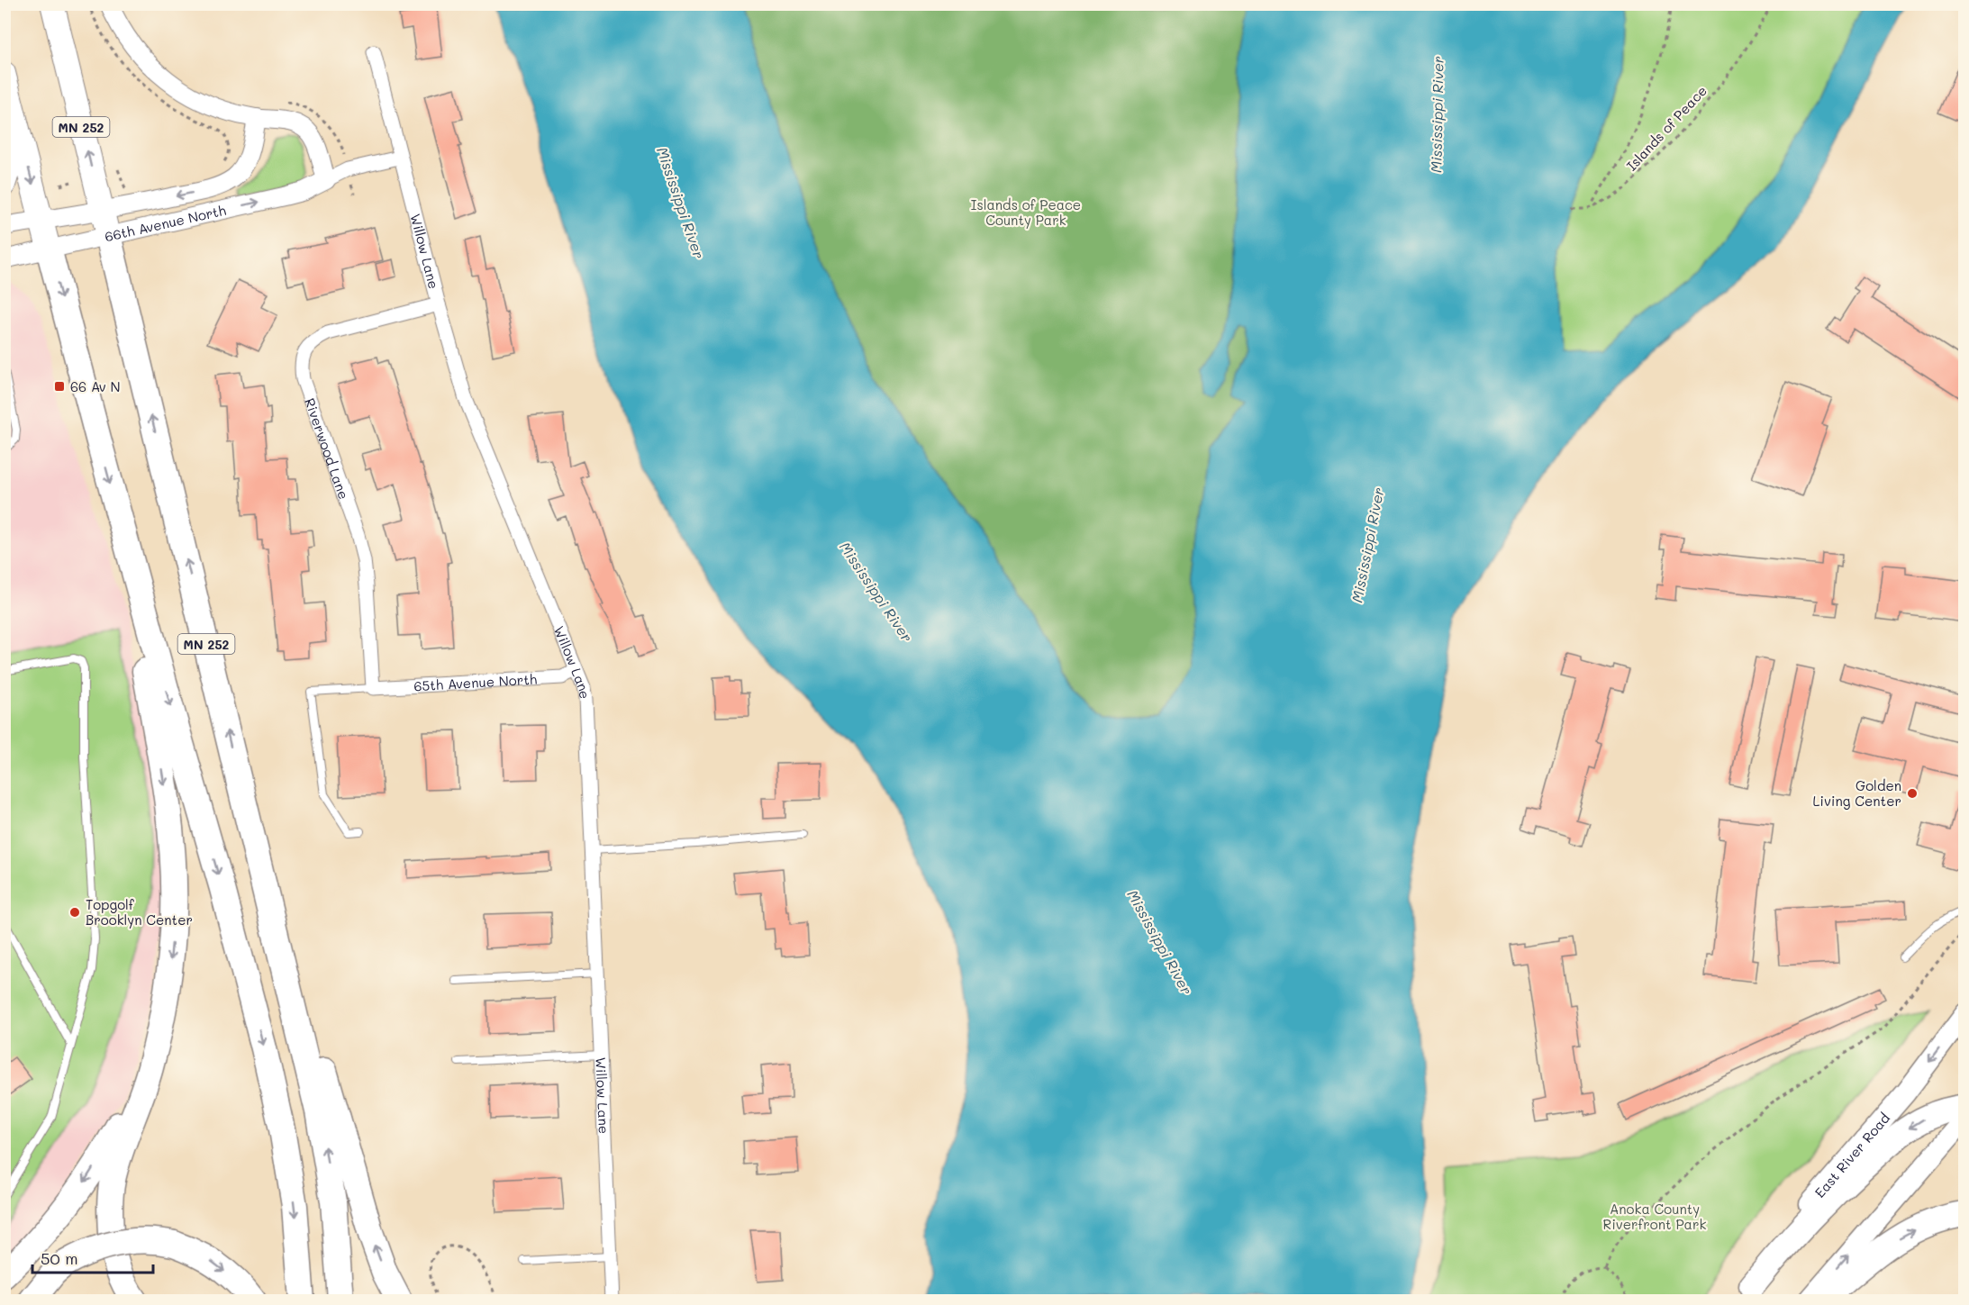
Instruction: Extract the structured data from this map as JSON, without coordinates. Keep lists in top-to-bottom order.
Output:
{
  "streets": {
    "highway": ["MN 252"],
    "main road": ["East River Road"],
    "street": [
      "66th Avenue North",
      "Willow Lane",
      "Riverwood Lane",
      "65th Avenue North"
    ],
    "path": ["Islands of Peace"]
  },
  "crossings": [
    ["MN 252", "66th Avenue North"],
    ["66th Avenue North", "Willow Lane"],
    ["Willow Lane", "Riverwood Lane"],
    ["Willow Lane", "65th Avenue North"],
    ["Riverwood Lane", "65th Avenue North"]
  ],
  "water": ["Mississippi River"],
  "parks": ["Islands of Peace County Park", "Anoka County Riverfront Park"],
  "places": {
    "transit": ["66 Av N"],
    "other": ["Golden Living Center", "Topgolf Brooklyn Center"]
  },
  "scale_bar": "50 m"
}
